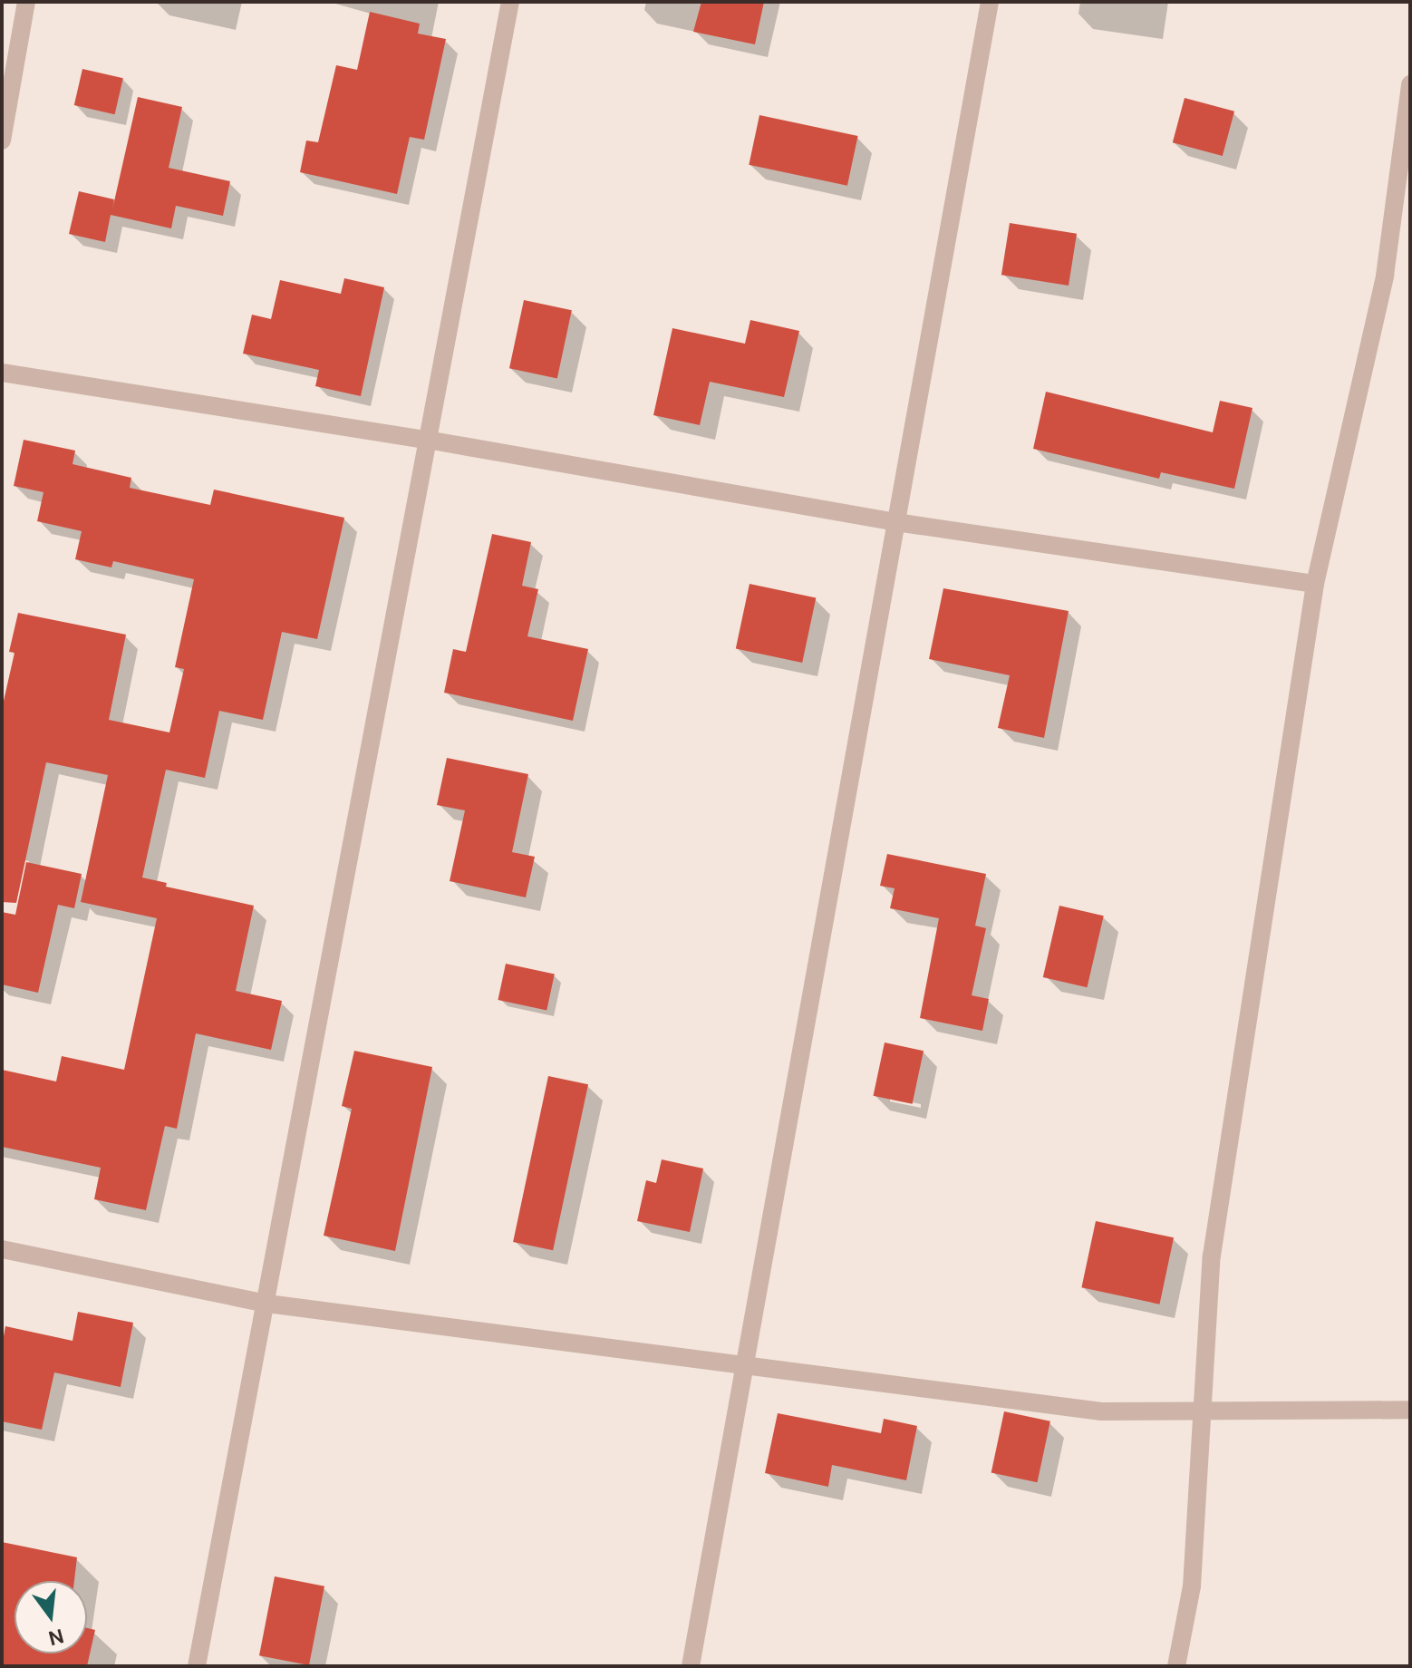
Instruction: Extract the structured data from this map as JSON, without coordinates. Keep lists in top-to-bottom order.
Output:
{
  "north": "bottom"
}
